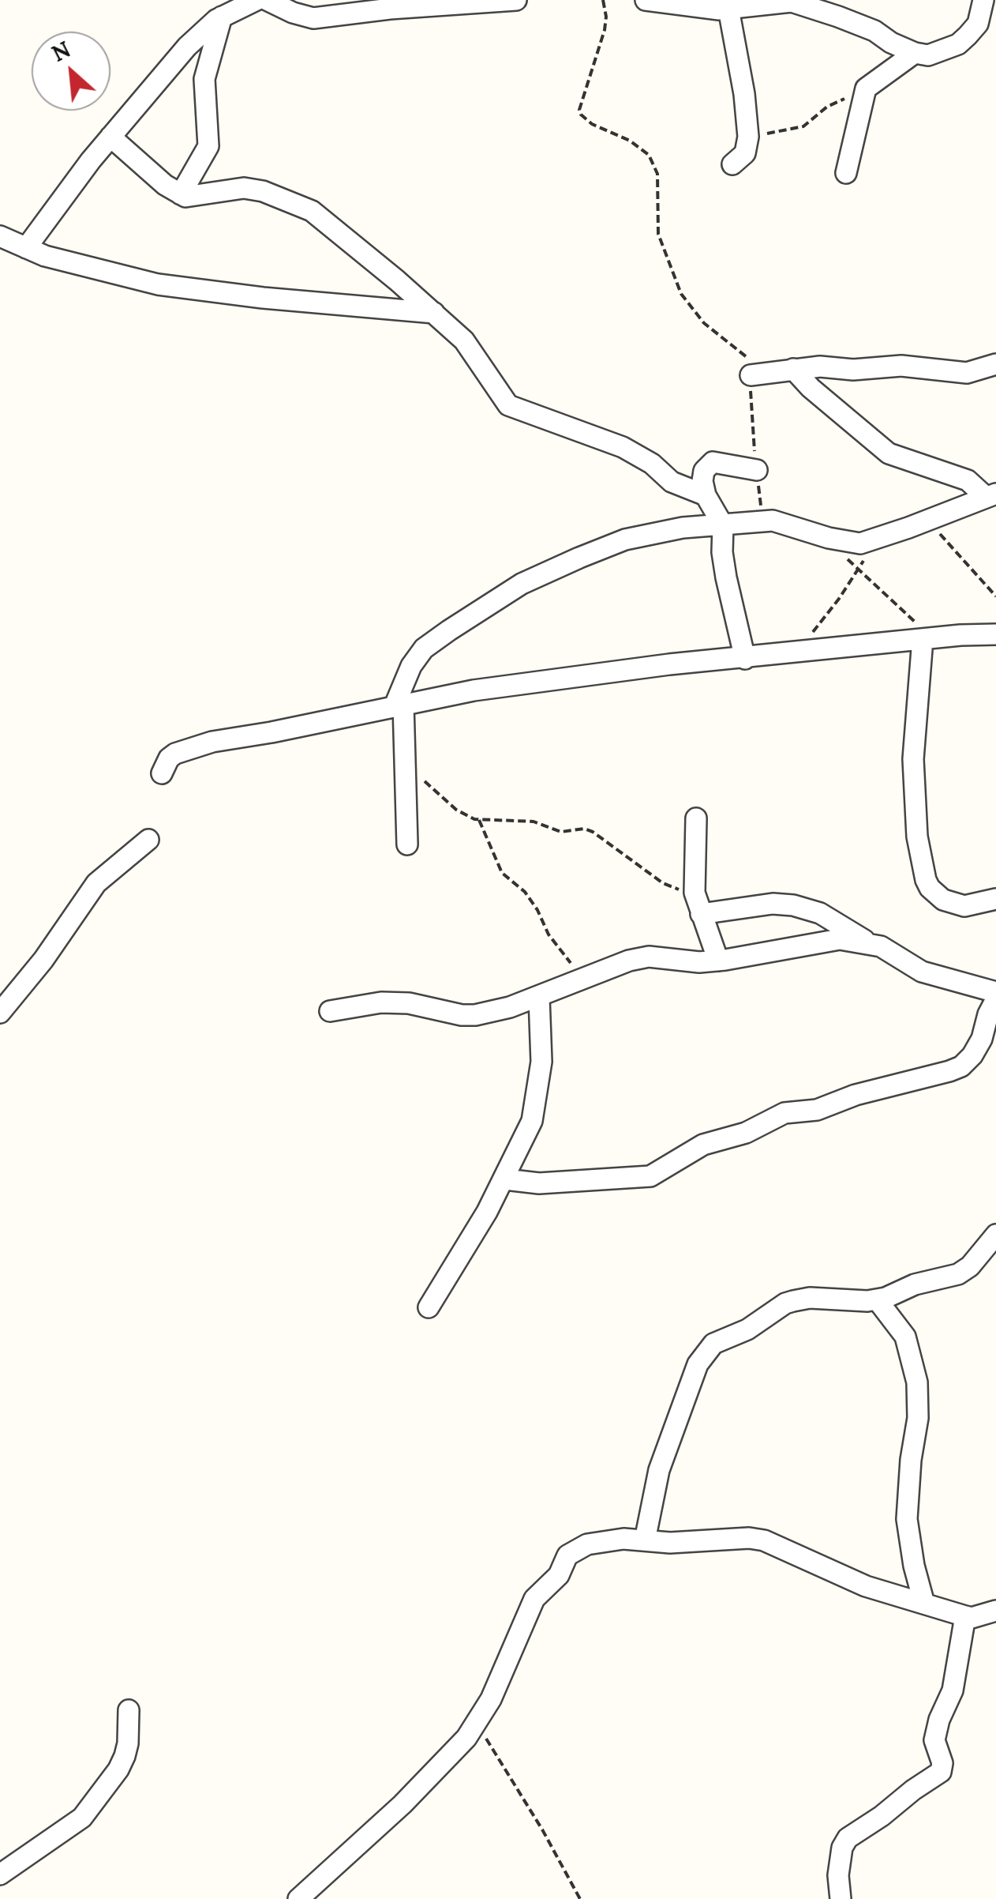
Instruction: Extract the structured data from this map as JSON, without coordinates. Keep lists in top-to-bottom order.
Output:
{
  "north": "top left"
}
